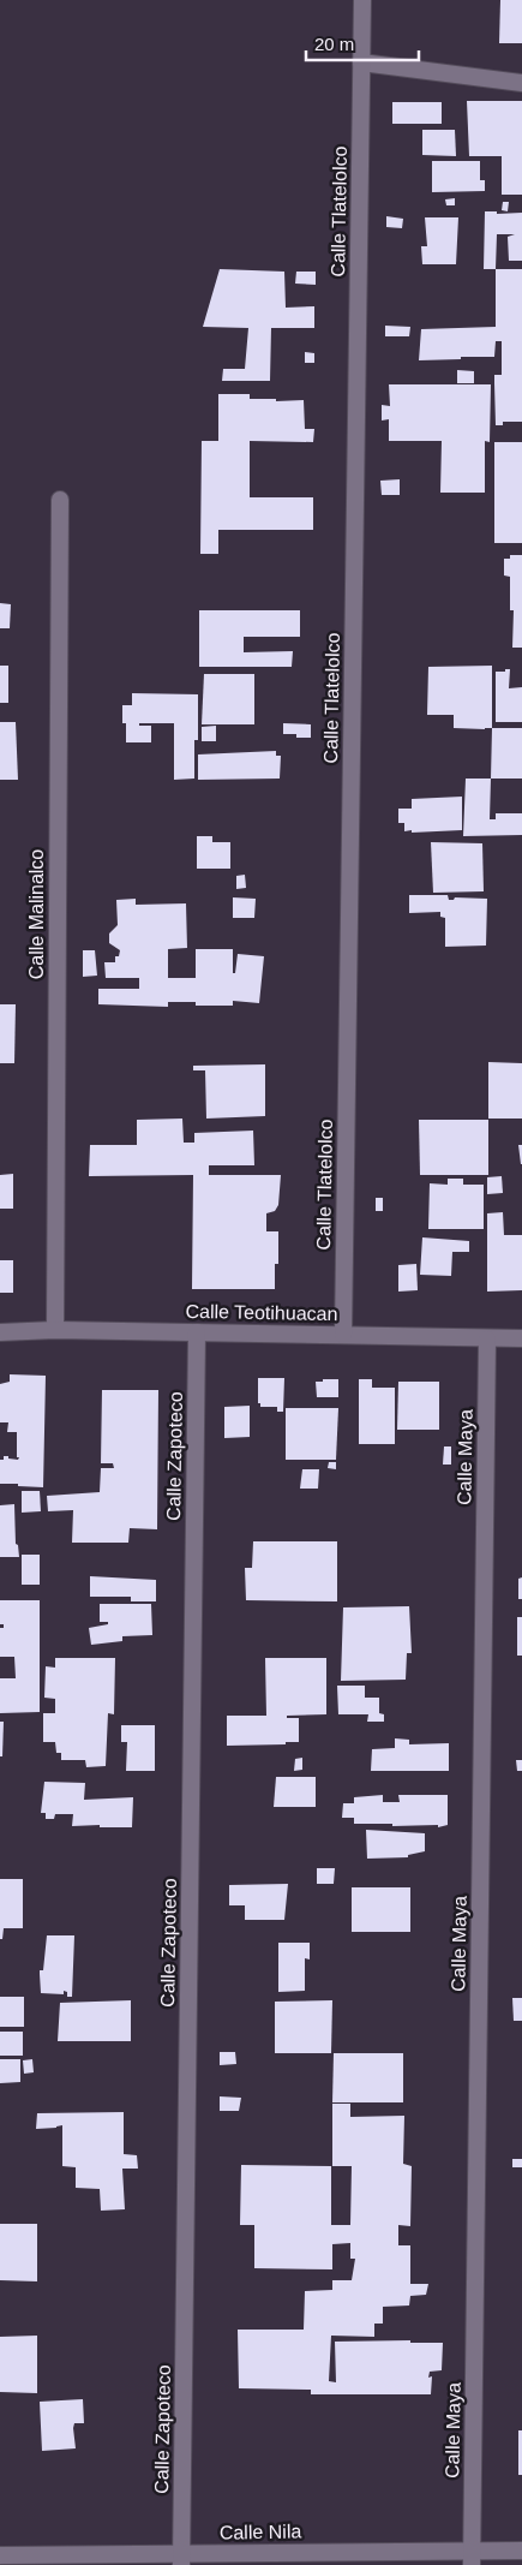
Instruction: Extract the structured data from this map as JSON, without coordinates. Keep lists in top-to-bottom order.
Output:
{
  "streets": {
    "street": [
      "Calle Tlatelolco",
      "Calle Malinalco",
      "Calle Teotihuacan",
      "Calle Zapoteco",
      "Calle Maya",
      "Calle Nila"
    ]
  },
  "crossings": [
    ["Calle Tlatelolco", "Calle Teotihuacan"],
    ["Calle Malinalco", "Calle Teotihuacan"],
    ["Calle Teotihuacan", "Calle Zapoteco"],
    ["Calle Teotihuacan", "Calle Maya"],
    ["Calle Zapoteco", "Calle Nila"],
    ["Calle Maya", "Calle Nila"]
  ],
  "scale_bar": "20 m"
}
